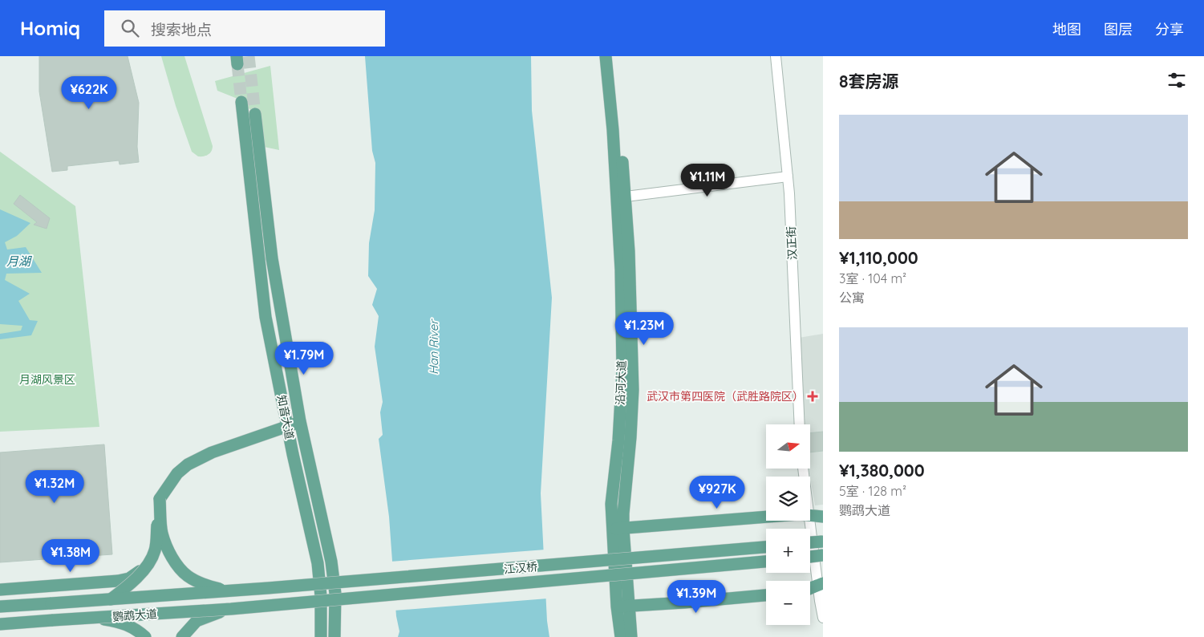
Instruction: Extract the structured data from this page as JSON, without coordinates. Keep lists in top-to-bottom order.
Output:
{
  "streets": {
    "main road": [
      "沿河大道",
      "知音大道",
      "江汉桥",
      "鹦鹉大道"
    ],
    "street": ["汉正街"]
  },
  "crossings": [
    ["江汉桥", "鹦鹉大道"]
  ],
  "water": ["月湖", "Han River"],
  "parks": ["月湖风景区"],
  "places": {
    "health": ["武汉市第四医院（武胜路院区）"]
  },
  "north": "right",
  "page": {
    "header": "Homiq",
    "search": "搜索地点",
    "nav": ["地图", "图层", "分享"],
    "heading": "8套房源",
    "price": [
      "¥622K",
      "¥1.11M",
      "¥1.23M",
      "¥1.79M",
      "¥1.32M",
      "¥927K",
      "¥1.38M",
      "¥1.39M"
    ],
    "list": [
      {
        "name": "¥1,110,000",
        "note": "3室 · 104 m² · 公寓"
      },
      {
        "name": "¥1,380,000",
        "note": "5室 · 128 m² · 鹦鹉大道"
      }
    ],
    "map_buttons": ["+", "−"]
  }
}
